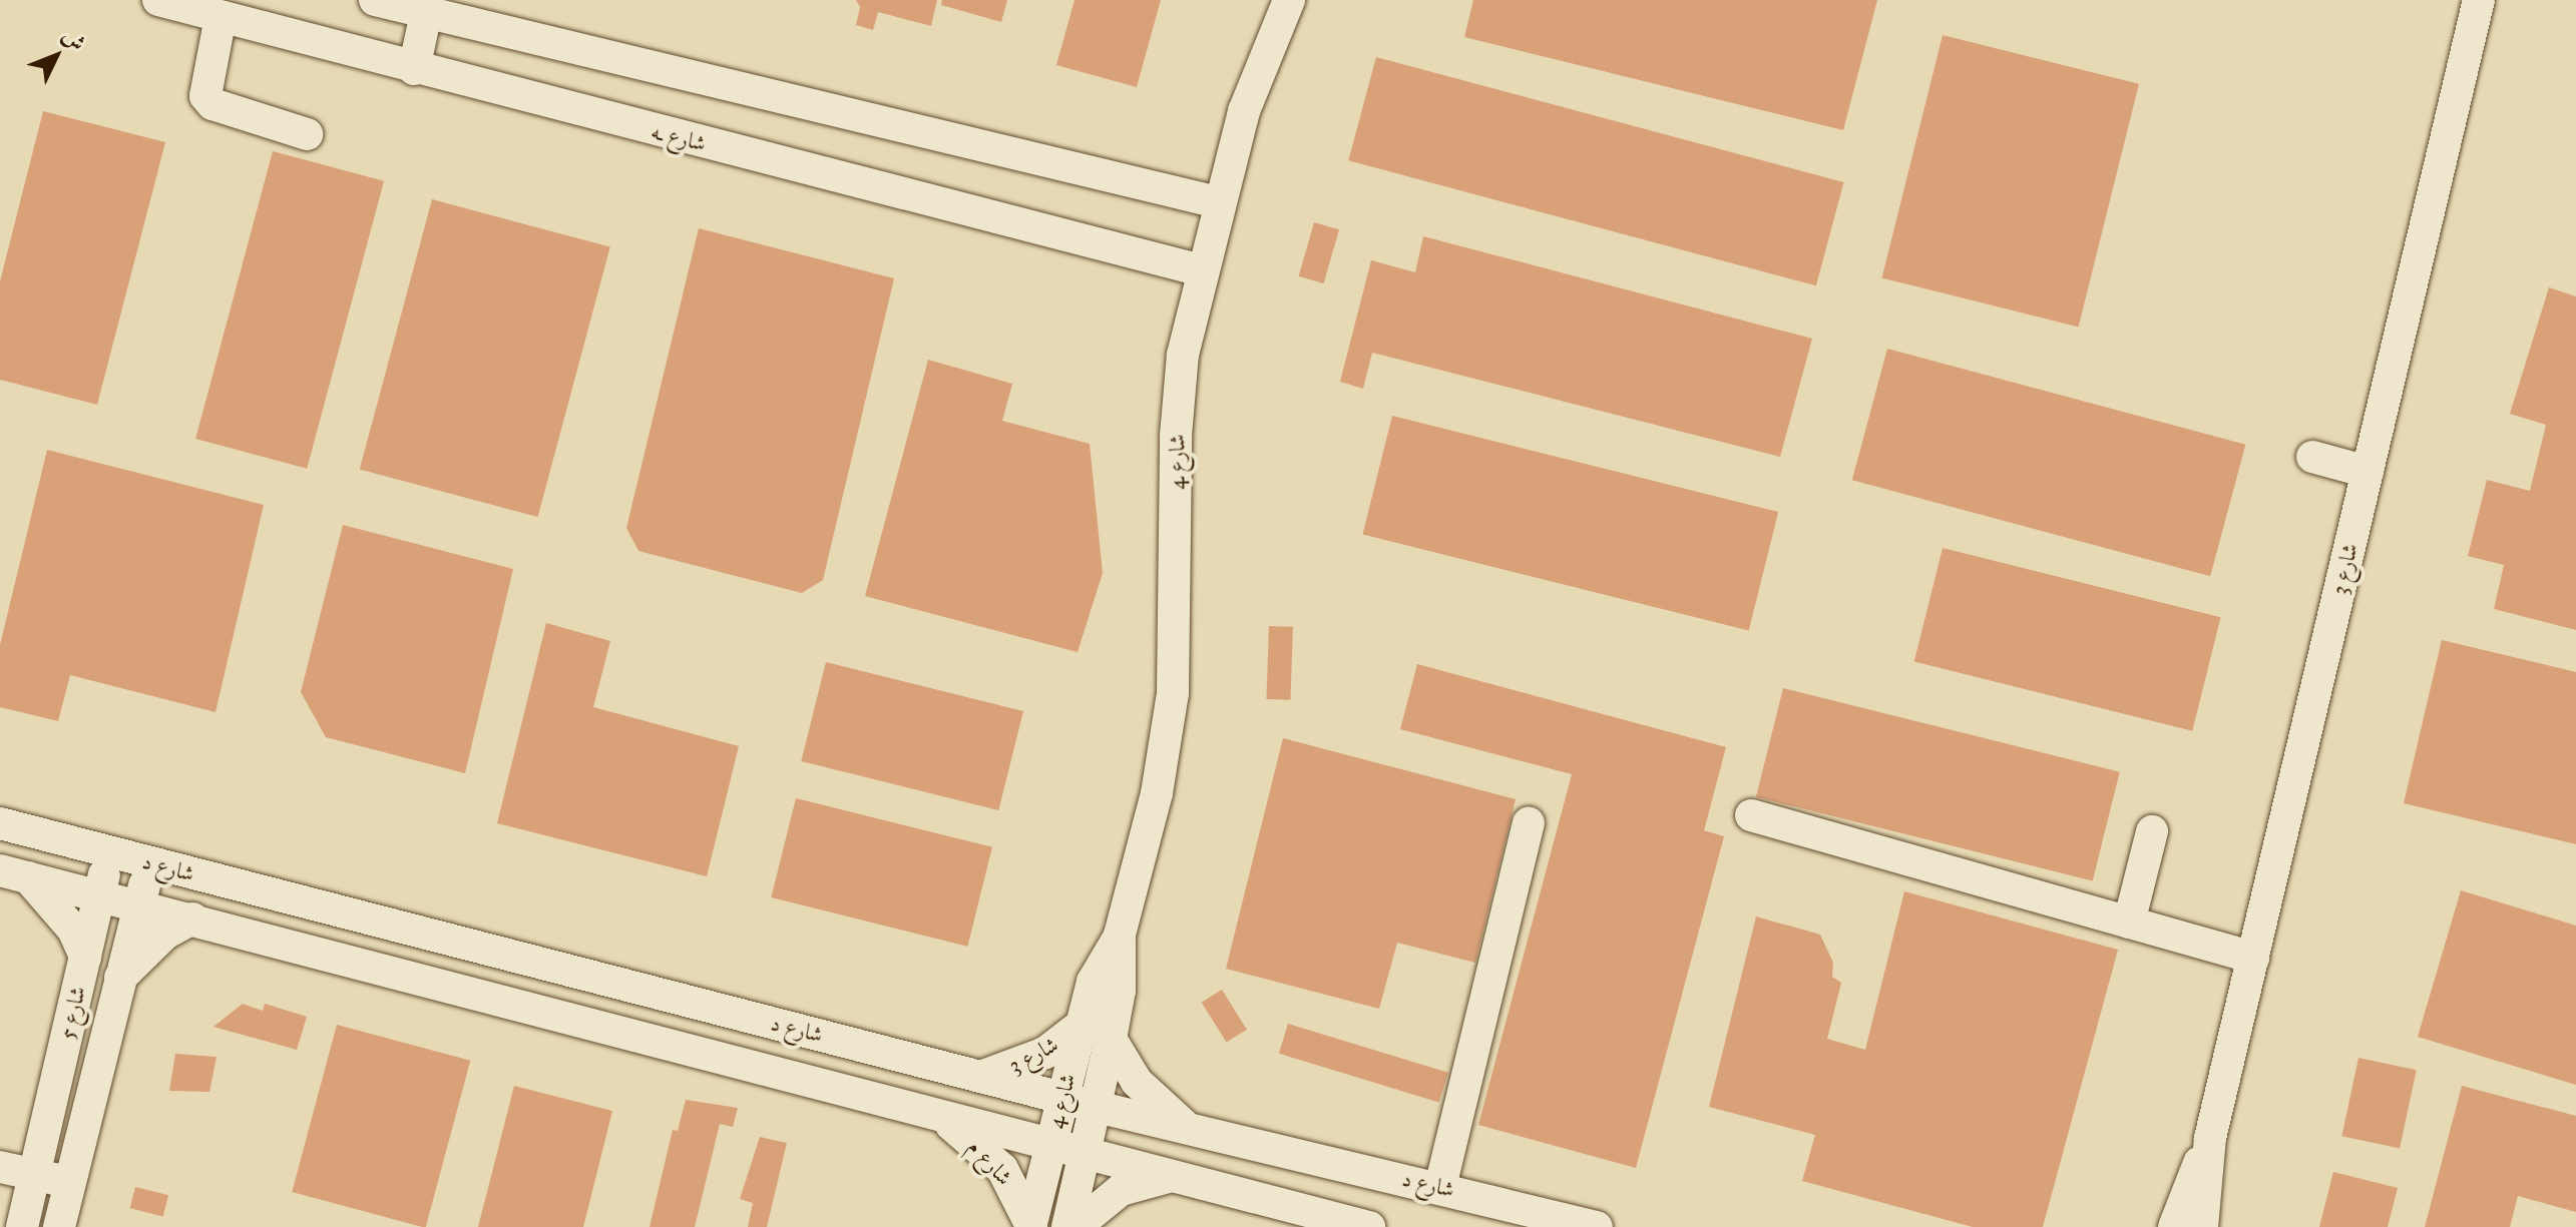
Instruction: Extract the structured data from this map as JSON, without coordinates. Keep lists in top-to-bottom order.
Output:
{
  "streets": {
    "street": [
      "شارع ـه",
      "شارع 4",
      "شارع 3",
      "شارع د",
      "شارع 5",
      "شارع م"
    ]
  },
  "crossings": [
    ["شارع ـه", "شارع 4"],
    ["شارع 4", "شارع 3"],
    ["شارع 4", "شارع د"],
    ["شارع 4", "شارع م"],
    ["شارع 3", "شارع د"],
    ["شارع د", "شارع 5"],
    ["شارع د", "شارع م"]
  ],
  "north": "top right"
}
